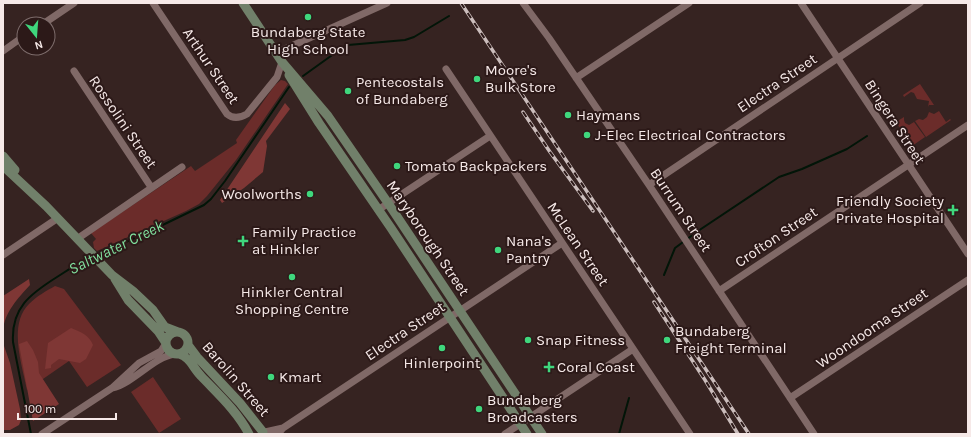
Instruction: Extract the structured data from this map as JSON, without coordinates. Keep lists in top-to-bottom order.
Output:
{
  "streets": {
    "street": [
      "Arthur Street",
      "Electra Street",
      "Rossolini Street",
      "Bingera Street",
      "Burrum Street",
      "Crofton Street",
      "Maryborough Street",
      "McLean Street",
      "Woondooma Street",
      "Barolin Street"
    ]
  },
  "crossings": [
    ["Arthur Street", "Maryborough Street"],
    ["Electra Street", "Bingera Street"],
    ["Electra Street", "Burrum Street"],
    ["Electra Street", "Maryborough Street"],
    ["Electra Street", "McLean Street"],
    ["Electra Street", "Barolin Street"],
    ["Bingera Street", "Crofton Street"],
    ["Burrum Street", "Crofton Street"],
    ["Burrum Street", "Woondooma Street"]
  ],
  "water": ["Saltwater Creek"],
  "places": {
    "other": [
      "Bundaberg State High School",
      "Moore's Bulk Store",
      "Pentecostals of Bundaberg",
      "Haymans",
      "J-Elec Electrical Contractors",
      "Tomato Backpackers",
      "Woolworths",
      "Nana's Pantry",
      "Hinkler Central Shopping Centre",
      "Snap Fitness",
      "Bundaberg Freight Terminal",
      "Hinlerpoint",
      "Kmart",
      "Bundaberg Broadcasters"
    ],
    "health": ["Friendly Society Private Hospital", "Family Practice at Hinkler", "Coral Coast"]
  },
  "scale_bar": "100 m",
  "north": "bottom"
}
